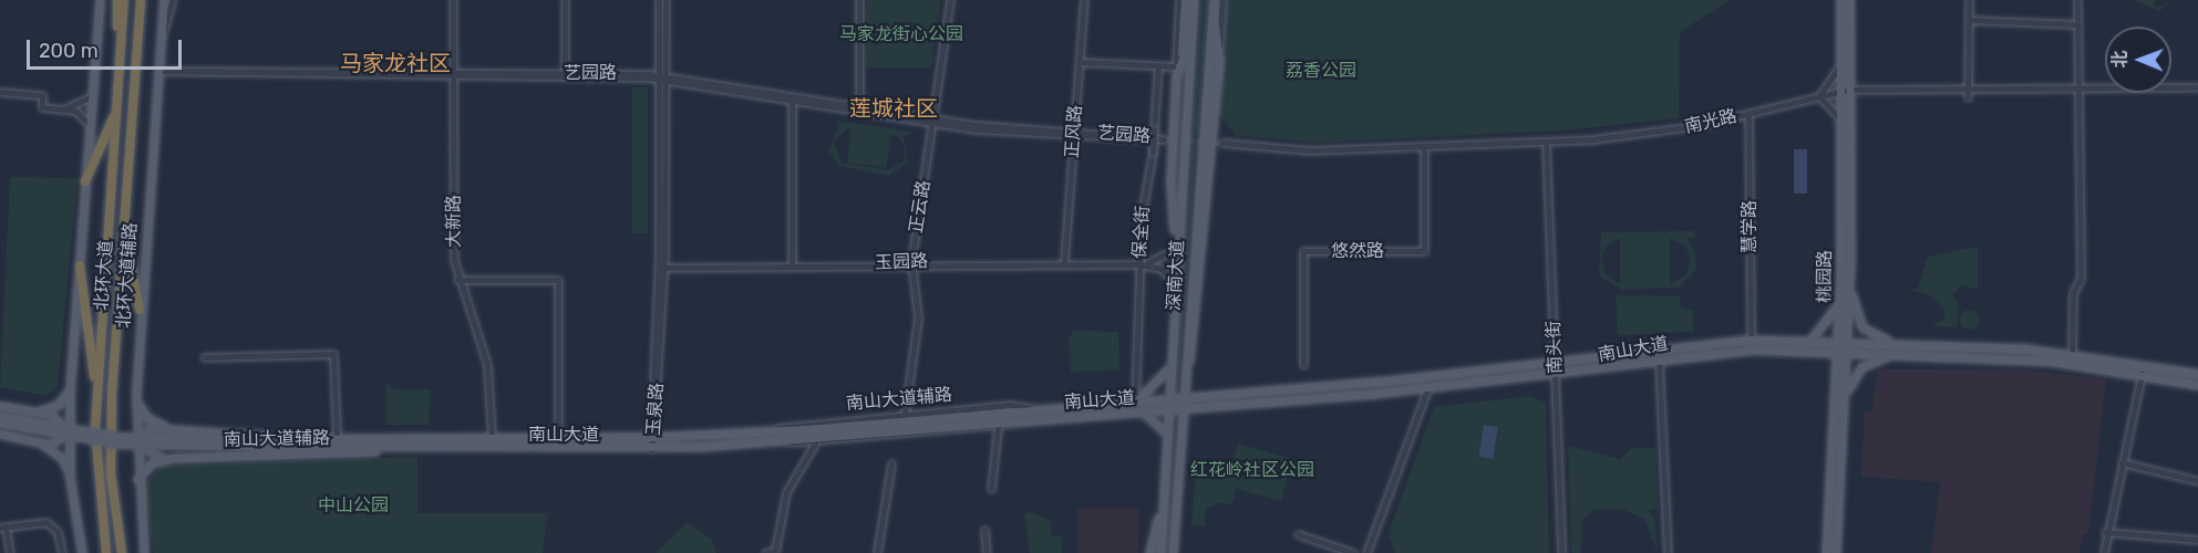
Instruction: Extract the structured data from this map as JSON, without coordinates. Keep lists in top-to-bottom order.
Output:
{
  "streets": {
    "highway": ["北环大道"],
    "main road": [
      "北环大道辅路",
      "深南大道",
      "桃园路",
      "南山大道",
      "南山大道辅路"
    ],
    "street": [
      "艺园路",
      "南光路",
      "正风路",
      "正云路",
      "大新路",
      "慧学路",
      "保全街",
      "悠然路",
      "玉园路",
      "南头街",
      "玉泉路"
    ]
  },
  "crossings": [
    ["艺园路", "正风路"],
    ["艺园路", "正云路"],
    ["艺园路", "大新路"],
    ["艺园路", "北环大道辅路"],
    ["艺园路", "玉泉路"],
    ["南光路", "慧学路"],
    ["南光路", "悠然路"],
    ["南光路", "桃园路"],
    ["南光路", "南头街"],
    ["正风路", "玉园路"],
    ["正云路", "玉园路"],
    ["正云路", "南山大道辅路"],
    ["大新路", "南山大道"],
    ["慧学路", "南山大道"],
    ["保全街", "玉园路"],
    ["保全街", "南山大道"],
    ["玉园路", "玉泉路"],
    ["深南大道", "南山大道"],
    ["桃园路", "南山大道"],
    ["南头街", "南山大道"],
    ["南山大道", "南山大道辅路"],
    ["南山大道", "玉泉路"]
  ],
  "districts": ["马家龙社区", "莲城社区"],
  "parks": [
    "马家龙街心公园",
    "荔香公园",
    "红花岭社区公园",
    "中山公园"
  ],
  "scale_bar": "200 m",
  "north": "left"
}
